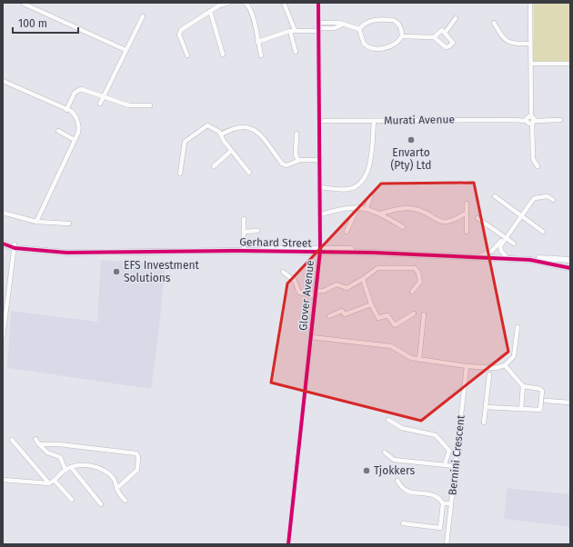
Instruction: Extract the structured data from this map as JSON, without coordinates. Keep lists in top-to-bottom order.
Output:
{
  "streets": {
    "street": [
      "Murati Avenue",
      "Gerhard Street",
      "Glover Avenue",
      "Bernini Crescent"
    ]
  },
  "crossings": [
    ["Murati Avenue", "Glover Avenue"],
    ["Gerhard Street", "Glover Avenue"]
  ],
  "places": ["Envarto (Pty) Ltd", "EFS Investment Solutions", "Tjokkers"],
  "scale_bar": "100 m"
}
